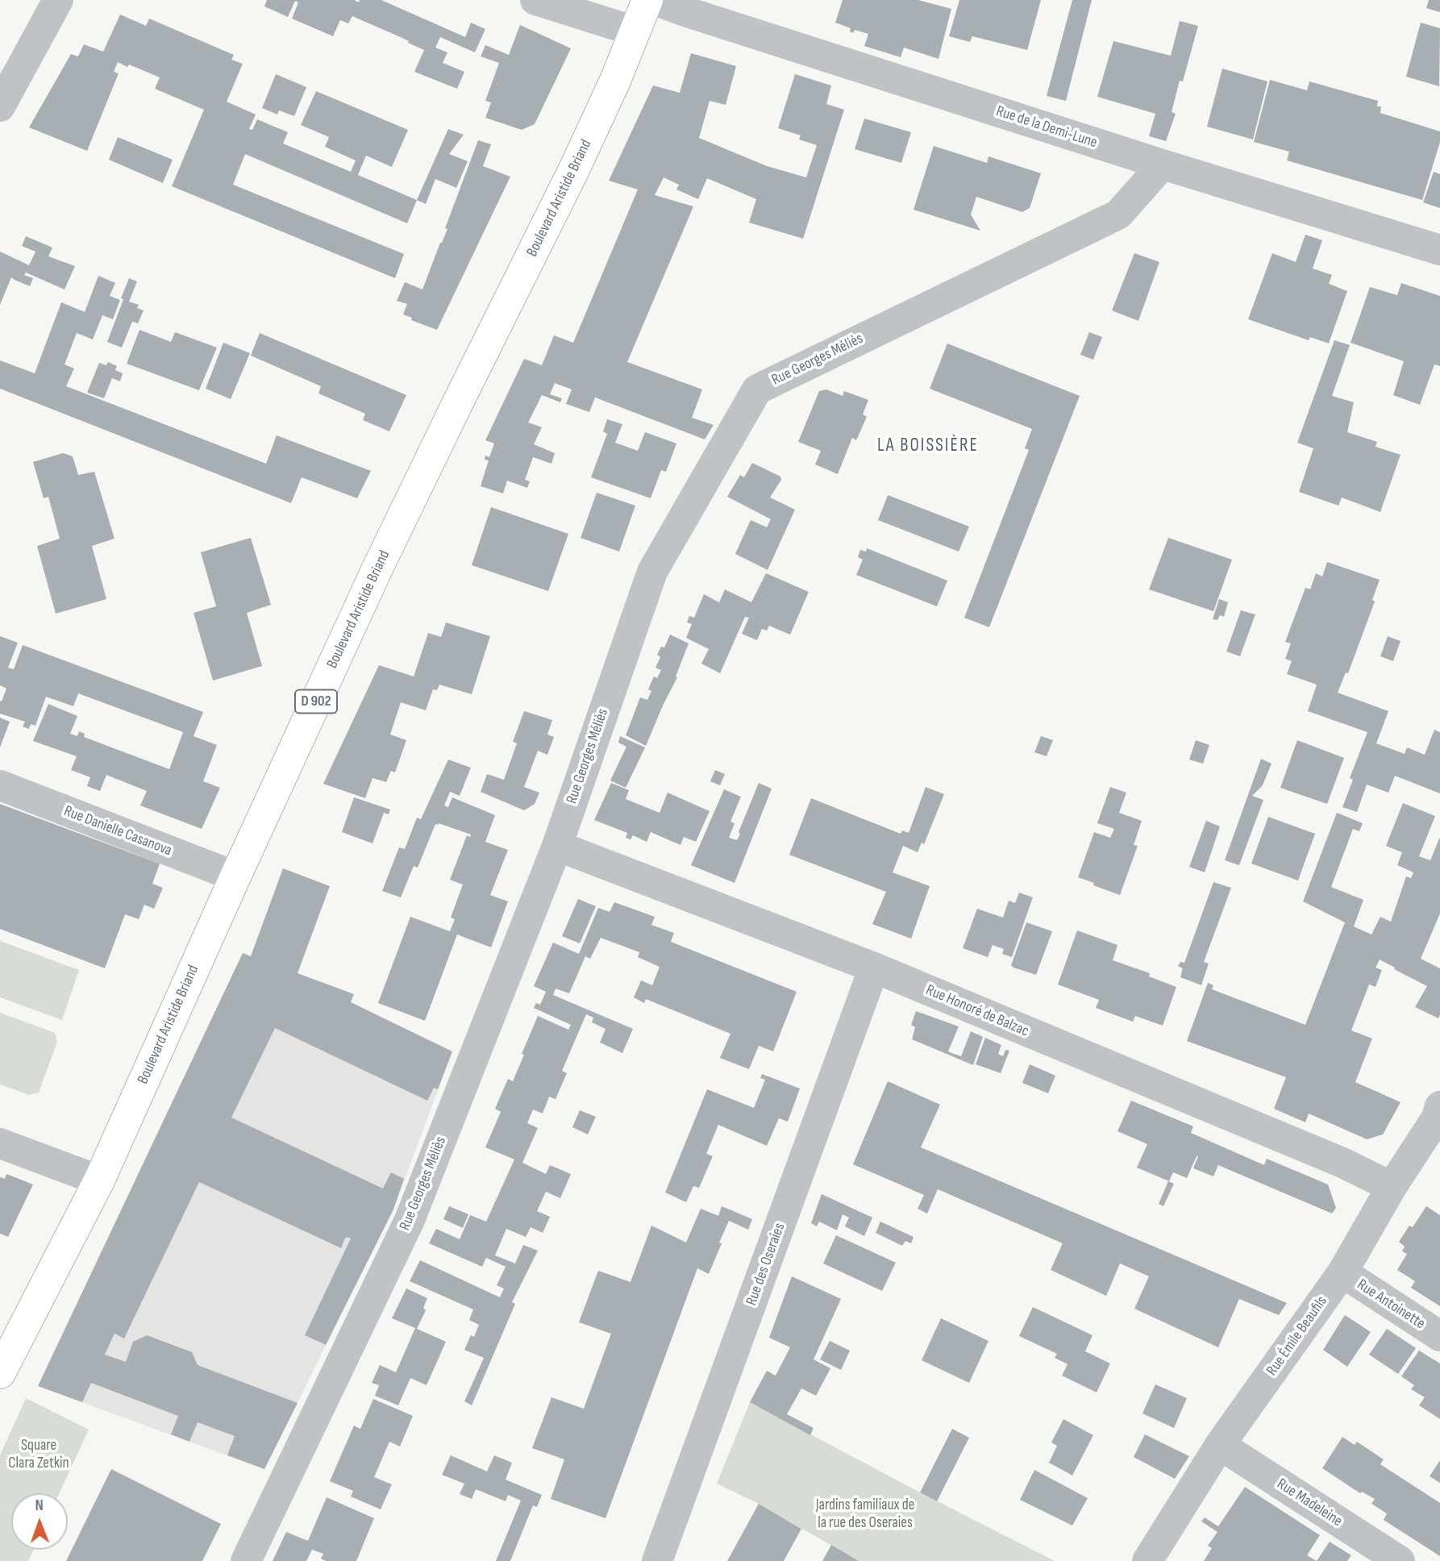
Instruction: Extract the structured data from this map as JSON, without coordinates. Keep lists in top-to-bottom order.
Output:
{
  "streets": {
    "main road": ["Boulevard Aristide Briand", "D 902"],
    "street": [
      "Rue de la Demi-Lune",
      "Rue Georges Méliès",
      "Rue Danielle Casanova",
      "Rue Honoré de Balzac",
      "Rue des Oseraies",
      "Rue Antoinette",
      "Rue Émile Beaufils",
      "Rue Madeleine"
    ]
  },
  "crossings": [
    ["Rue de la Demi-Lune", "Rue Georges Méliès"],
    ["Boulevard Aristide Briand", "Rue Danielle Casanova"],
    ["Rue Georges Méliès", "Rue Honoré de Balzac"],
    ["Rue Honoré de Balzac", "Rue des Oseraies"],
    ["Rue Honoré de Balzac", "Rue Émile Beaufils"],
    ["Rue Antoinette", "Rue Émile Beaufils"],
    ["Rue Émile Beaufils", "Rue Madeleine"]
  ],
  "districts": ["LA BOISSIÈRE"],
  "parks": ["Square Clara Zetkin", "Jardins familiaux de la rue des Oseraies"],
  "north": "top"
}
